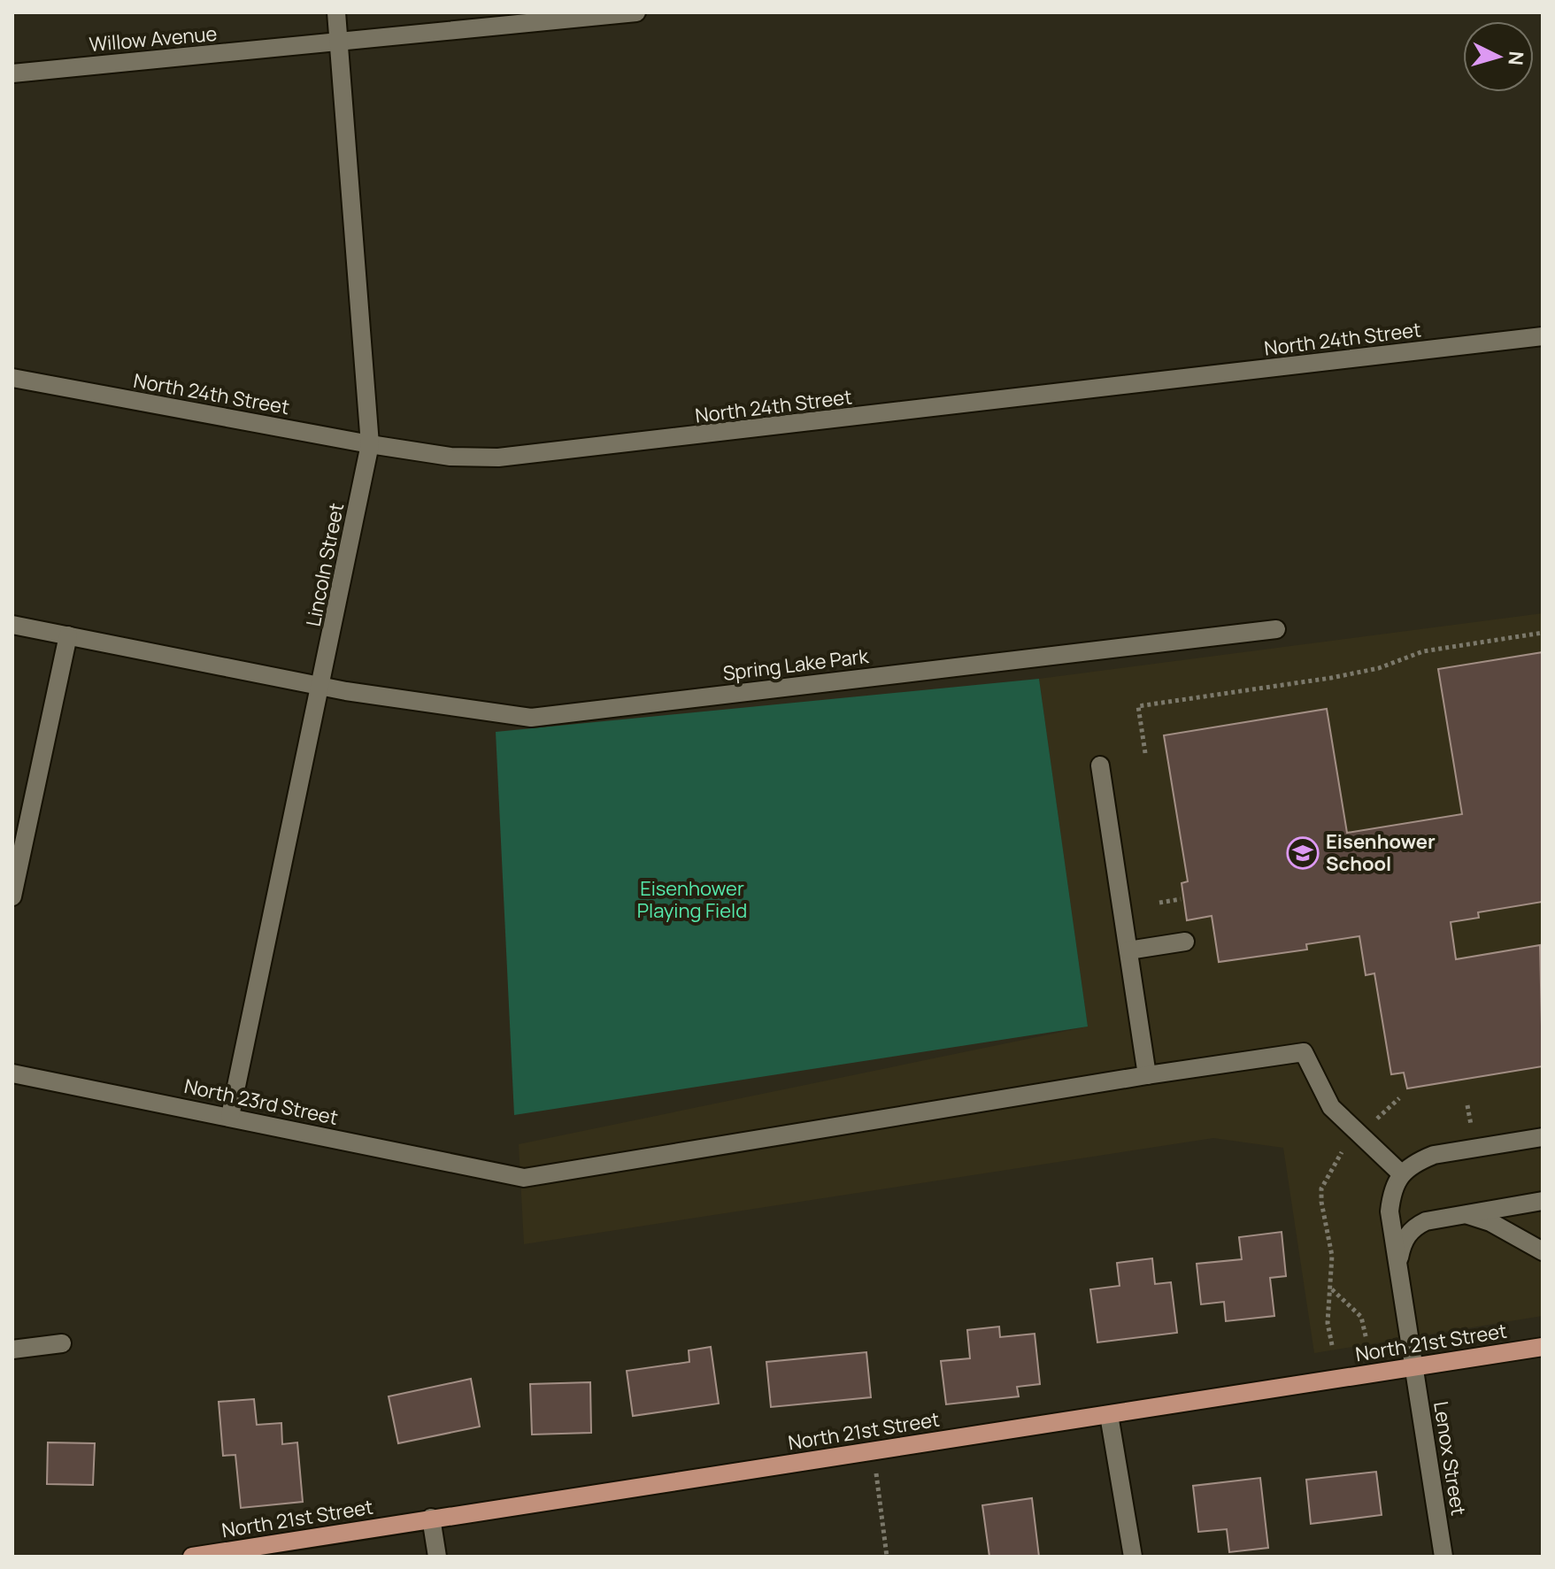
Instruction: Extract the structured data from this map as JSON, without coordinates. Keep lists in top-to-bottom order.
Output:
{
  "streets": {
    "main road": ["North 21st Street"],
    "street": [
      "Willow Avenue",
      "North 24th Street",
      "Lincoln Street",
      "Spring Lake Park",
      "North 23rd Street",
      "Lenox Street"
    ]
  },
  "crossings": [
    ["Willow Avenue", "Lincoln Street"],
    ["North 24th Street", "Lincoln Street"],
    ["Lincoln Street", "Spring Lake Park"],
    ["Lincoln Street", "North 23rd Street"],
    ["North 21st Street", "Lenox Street"]
  ],
  "parks": ["Eisenhower Playing Field"],
  "places": {
    "school or university": ["Eisenhower School"]
  },
  "north": "right"
}
